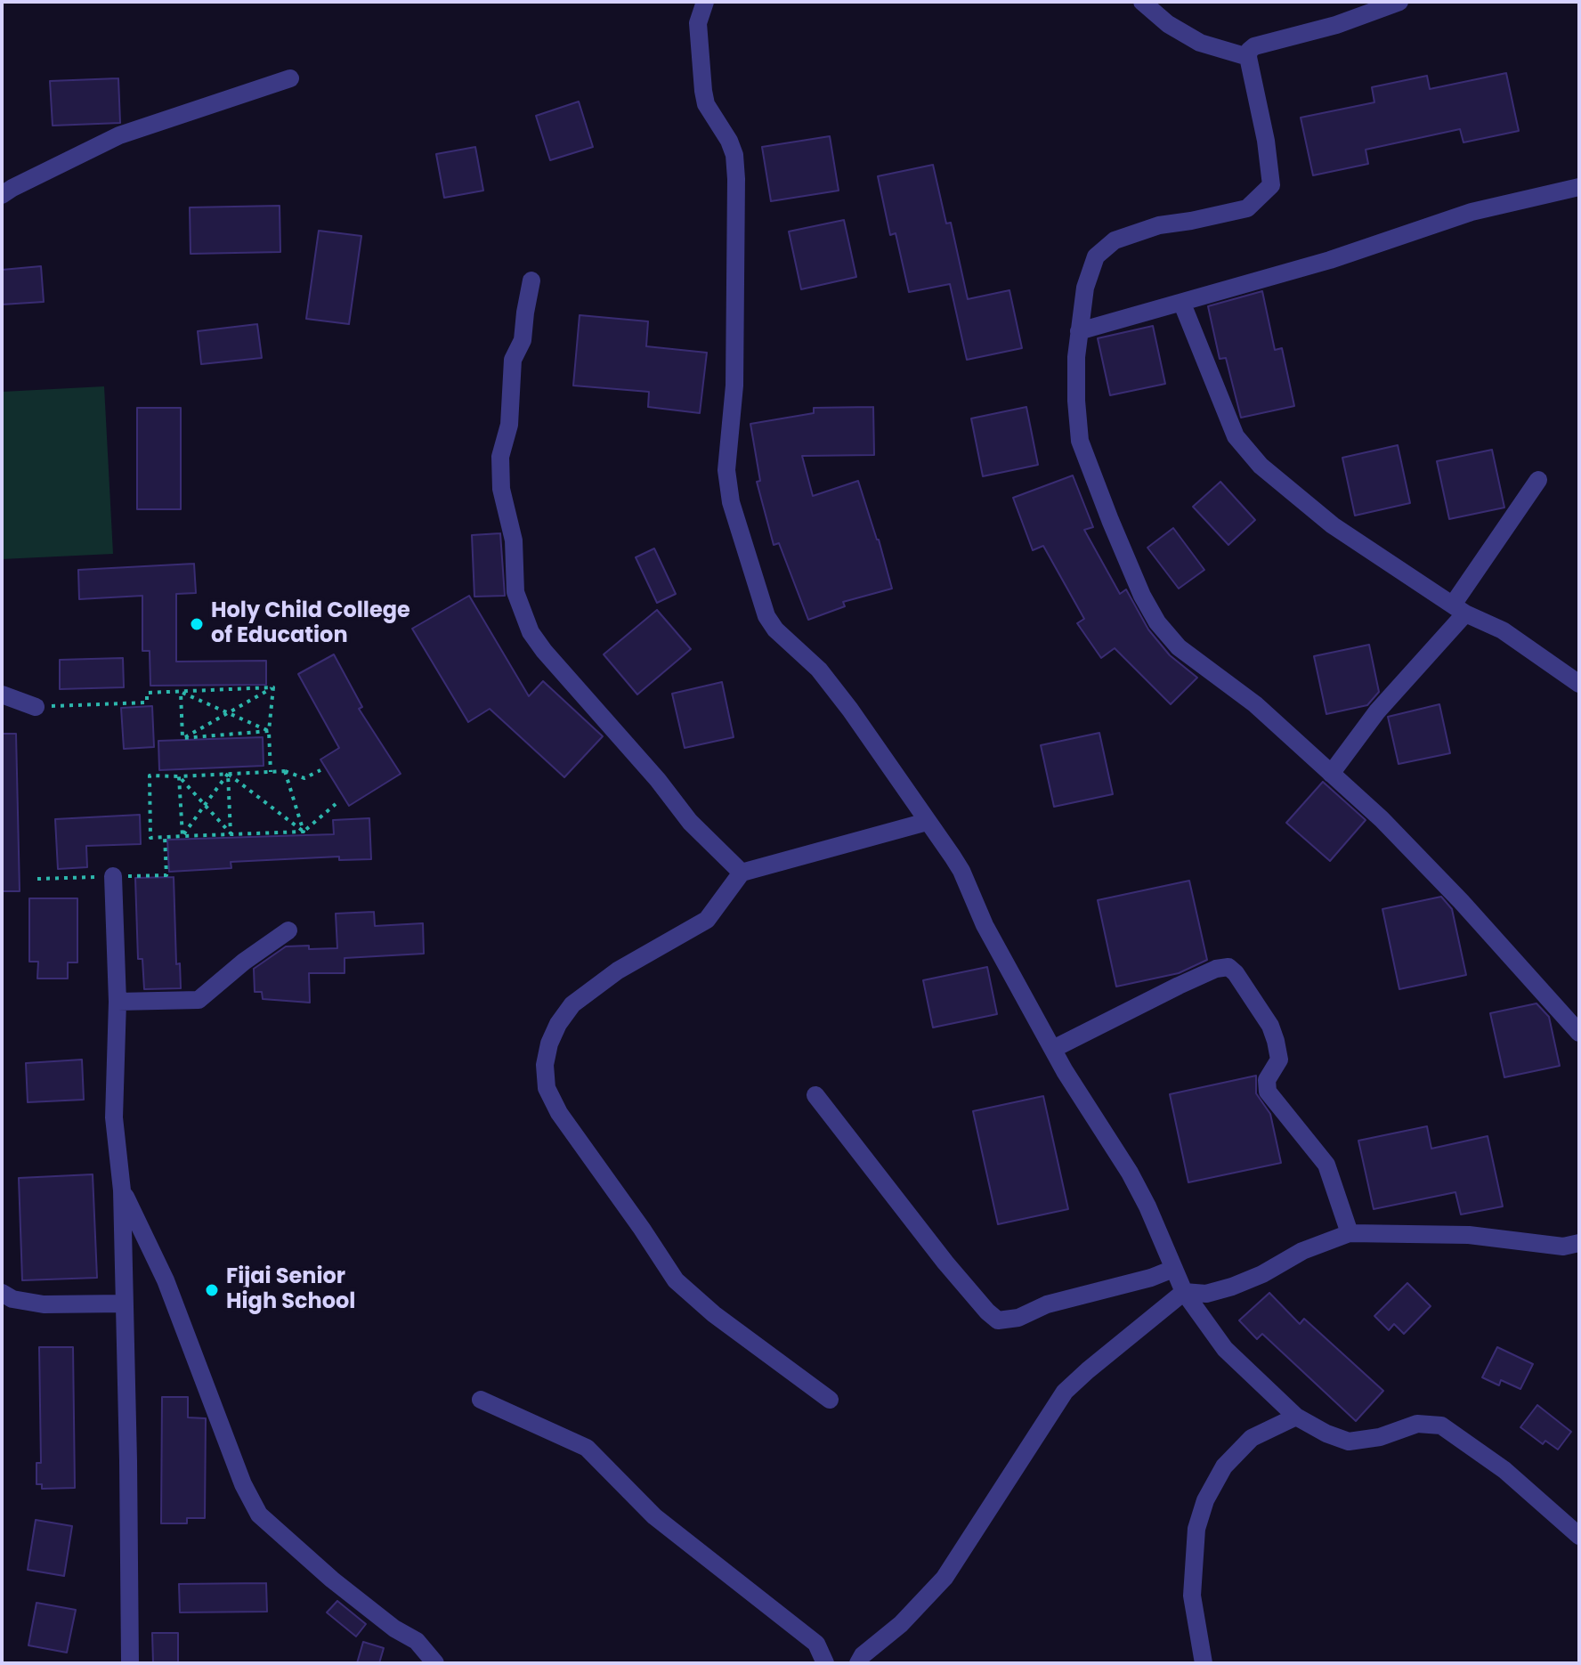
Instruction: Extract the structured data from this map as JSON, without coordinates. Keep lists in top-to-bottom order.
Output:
{
  "places": ["Holy Child College of Education", "Fijai Senior High School"]
}
